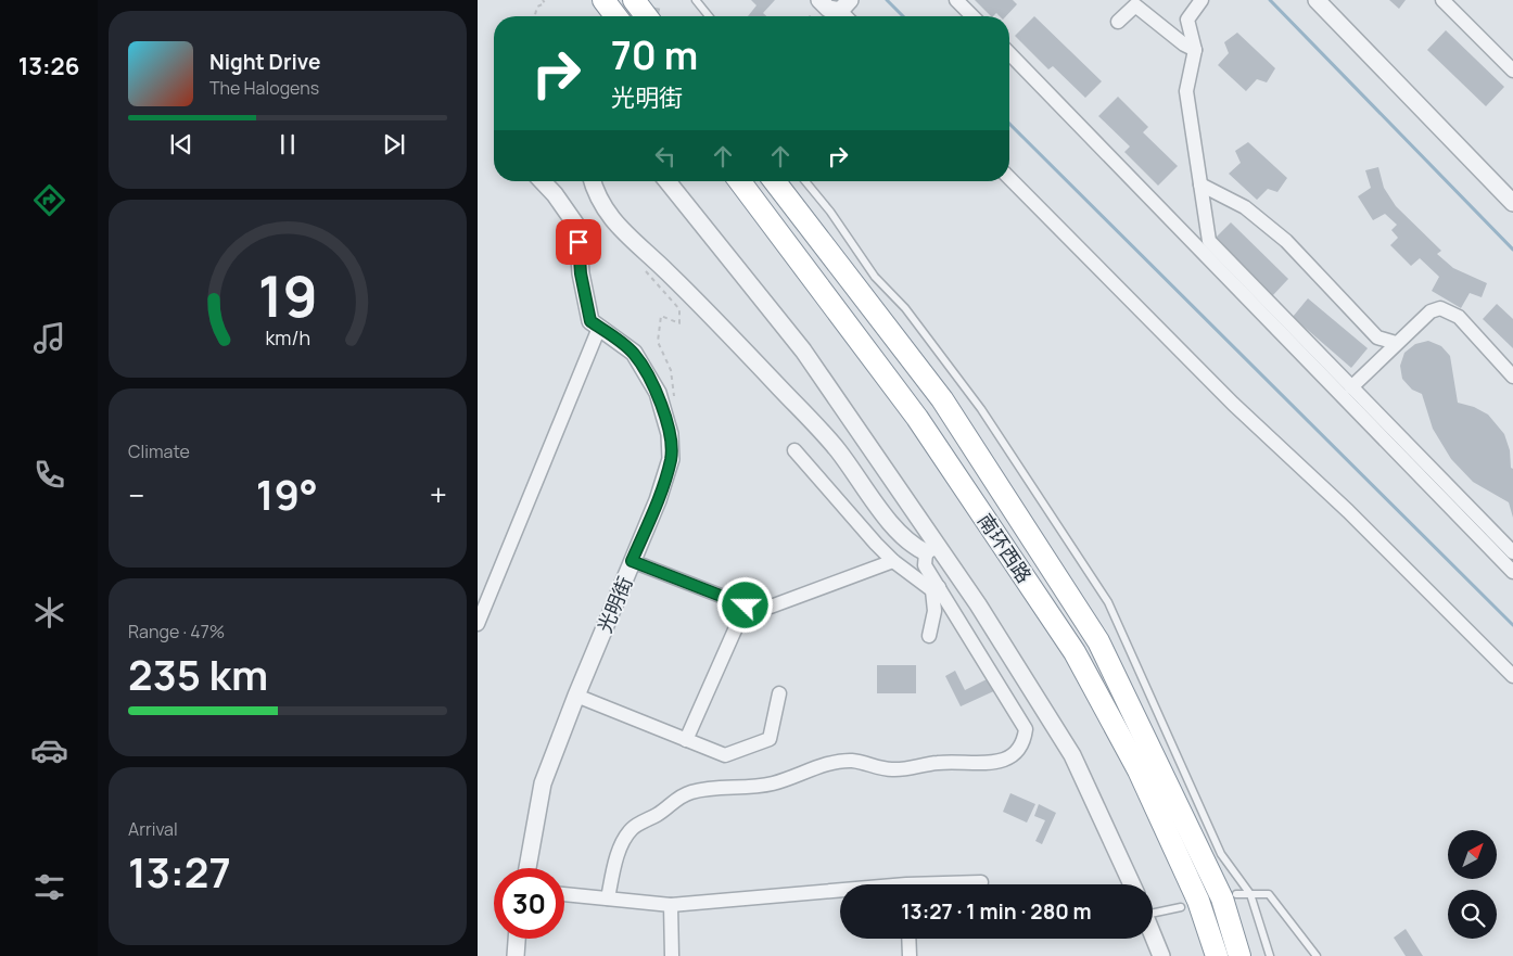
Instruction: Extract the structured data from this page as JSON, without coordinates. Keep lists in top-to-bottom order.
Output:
{
  "streets": {
    "highway": ["南环西路"],
    "street": ["光明街"]
  },
  "north": "top right",
  "page": {
    "tabs": "13:26",
    "turn": ["70 m", "光明街"],
    "song": ["Night Drive", "The Halogens"],
    "tile": [
      "Climate",
      ["Range · 47%", "235 km"],
      ["Arrival", "13:27"]
    ],
    "heat": ["−", "19°", "+"],
    "limit": "30",
    "trip": "13:27 · 1 min · 280 m",
    "gauge": ["19", "km/h"]
  }
}
